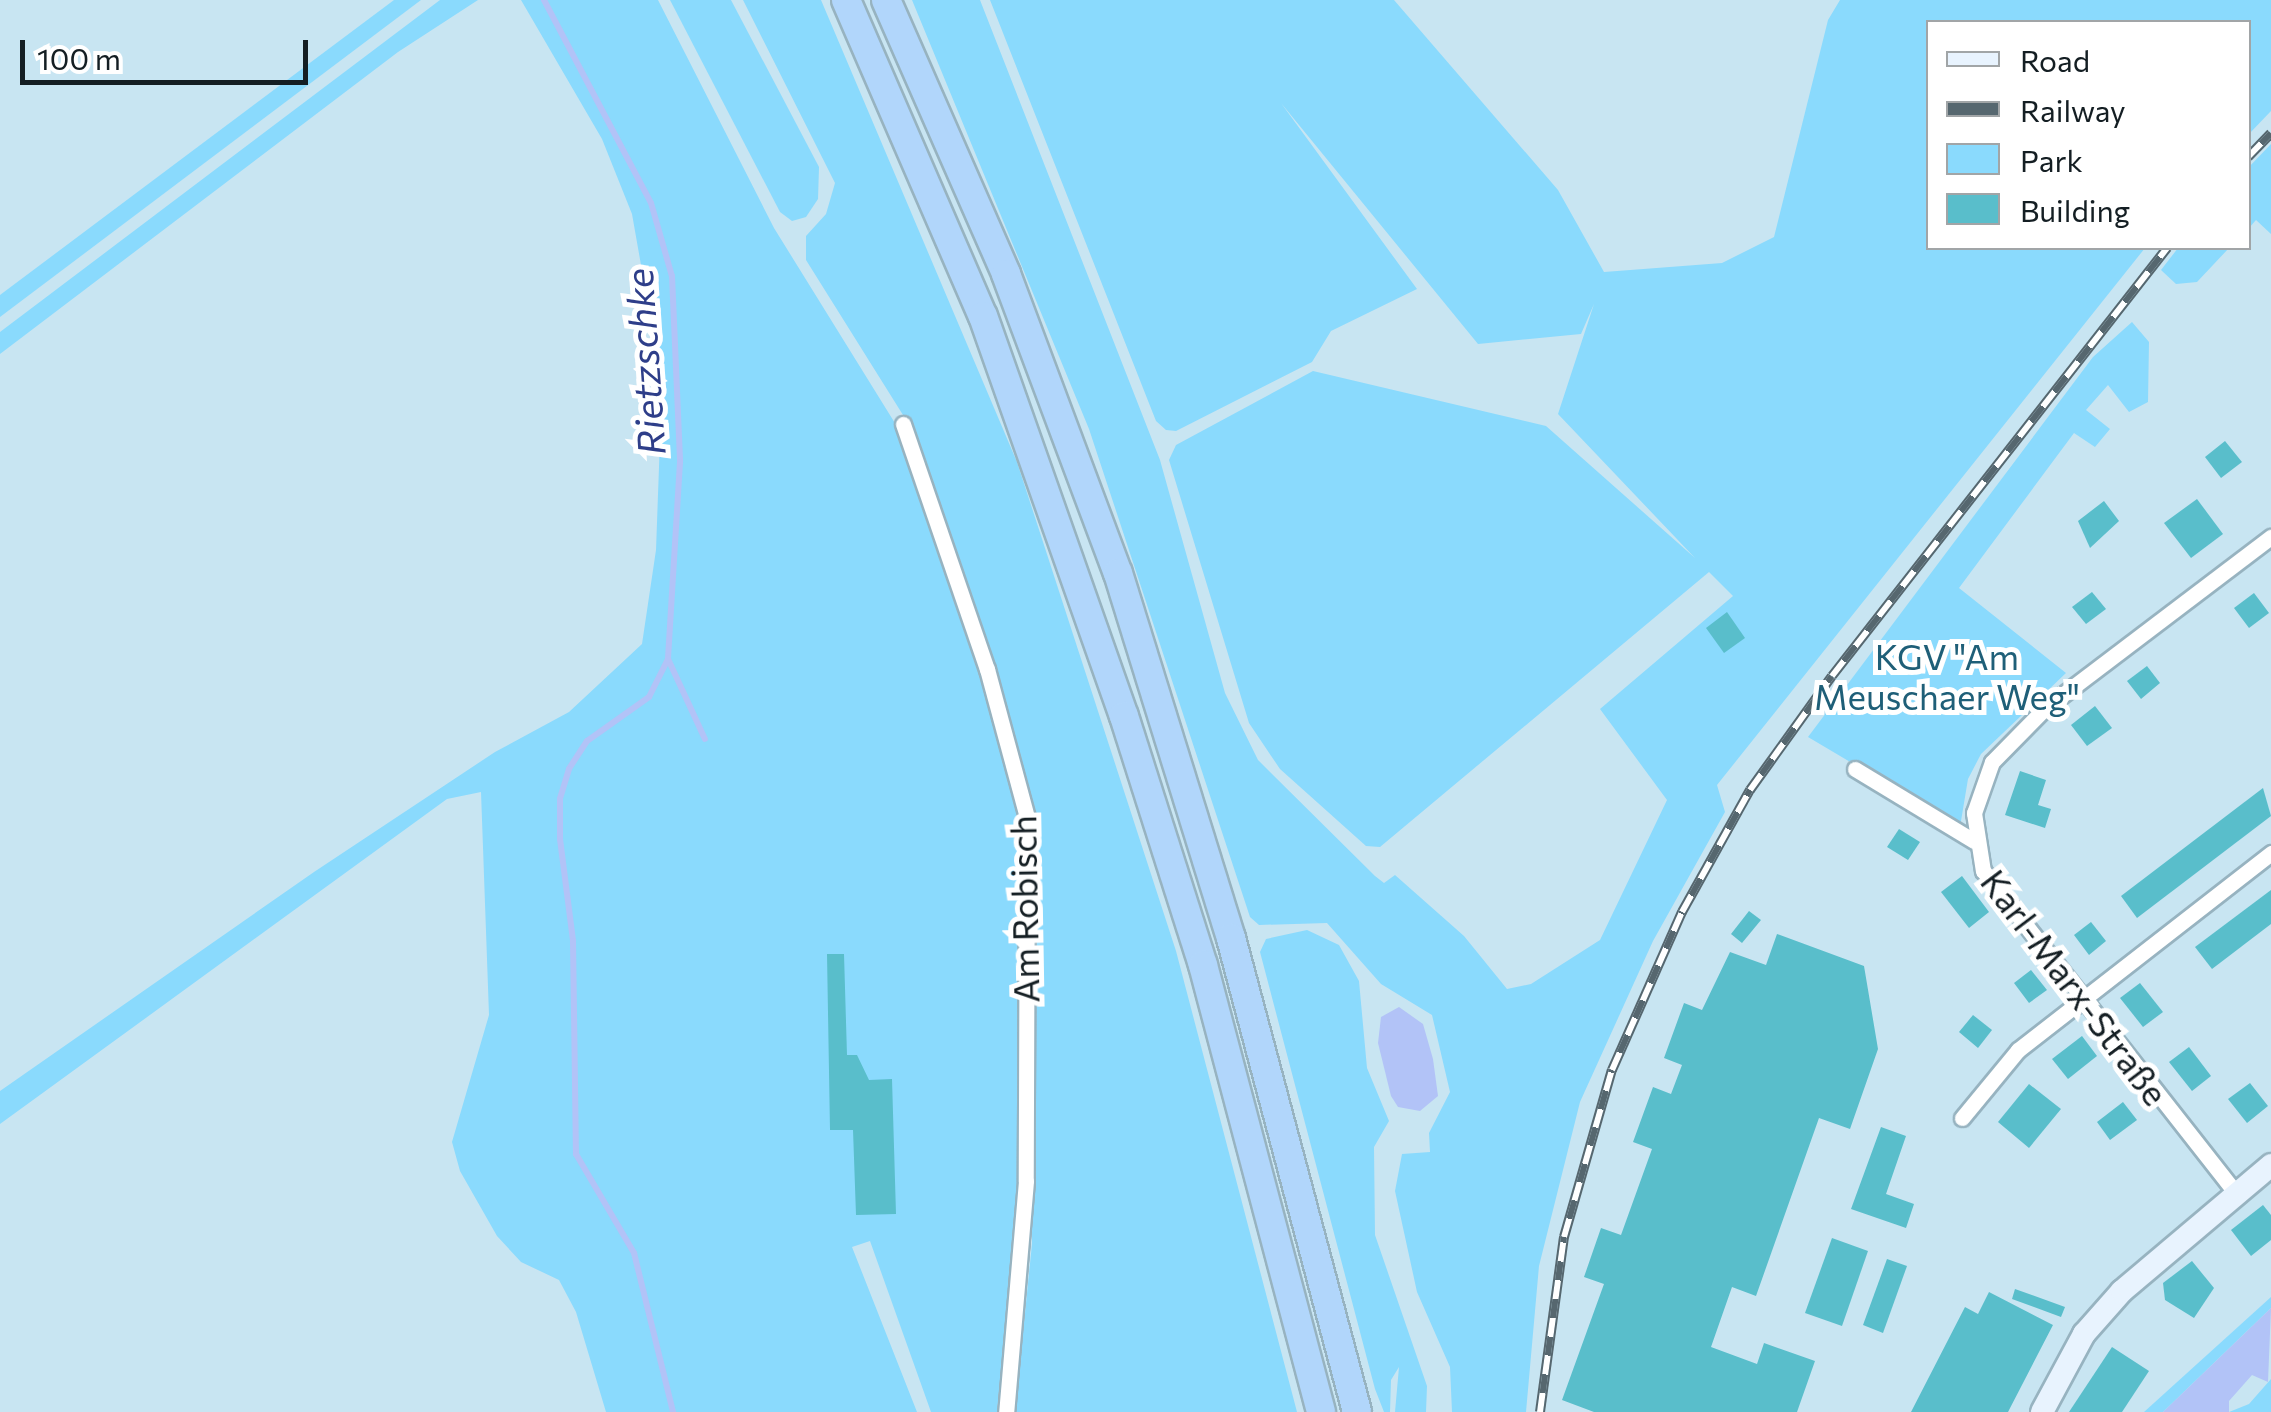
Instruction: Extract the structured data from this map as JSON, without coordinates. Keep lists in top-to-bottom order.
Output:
{
  "streets": {
    "street": ["Am Robisch", "Karl-Marx-Straße"]
  },
  "water": ["Rietzschke"],
  "parks": ["KGV \"Am Meuschaer Weg\""],
  "legend": [
    "Road",
    "Railway",
    "Park",
    "Building"
  ],
  "scale_bar": "100 m"
}
